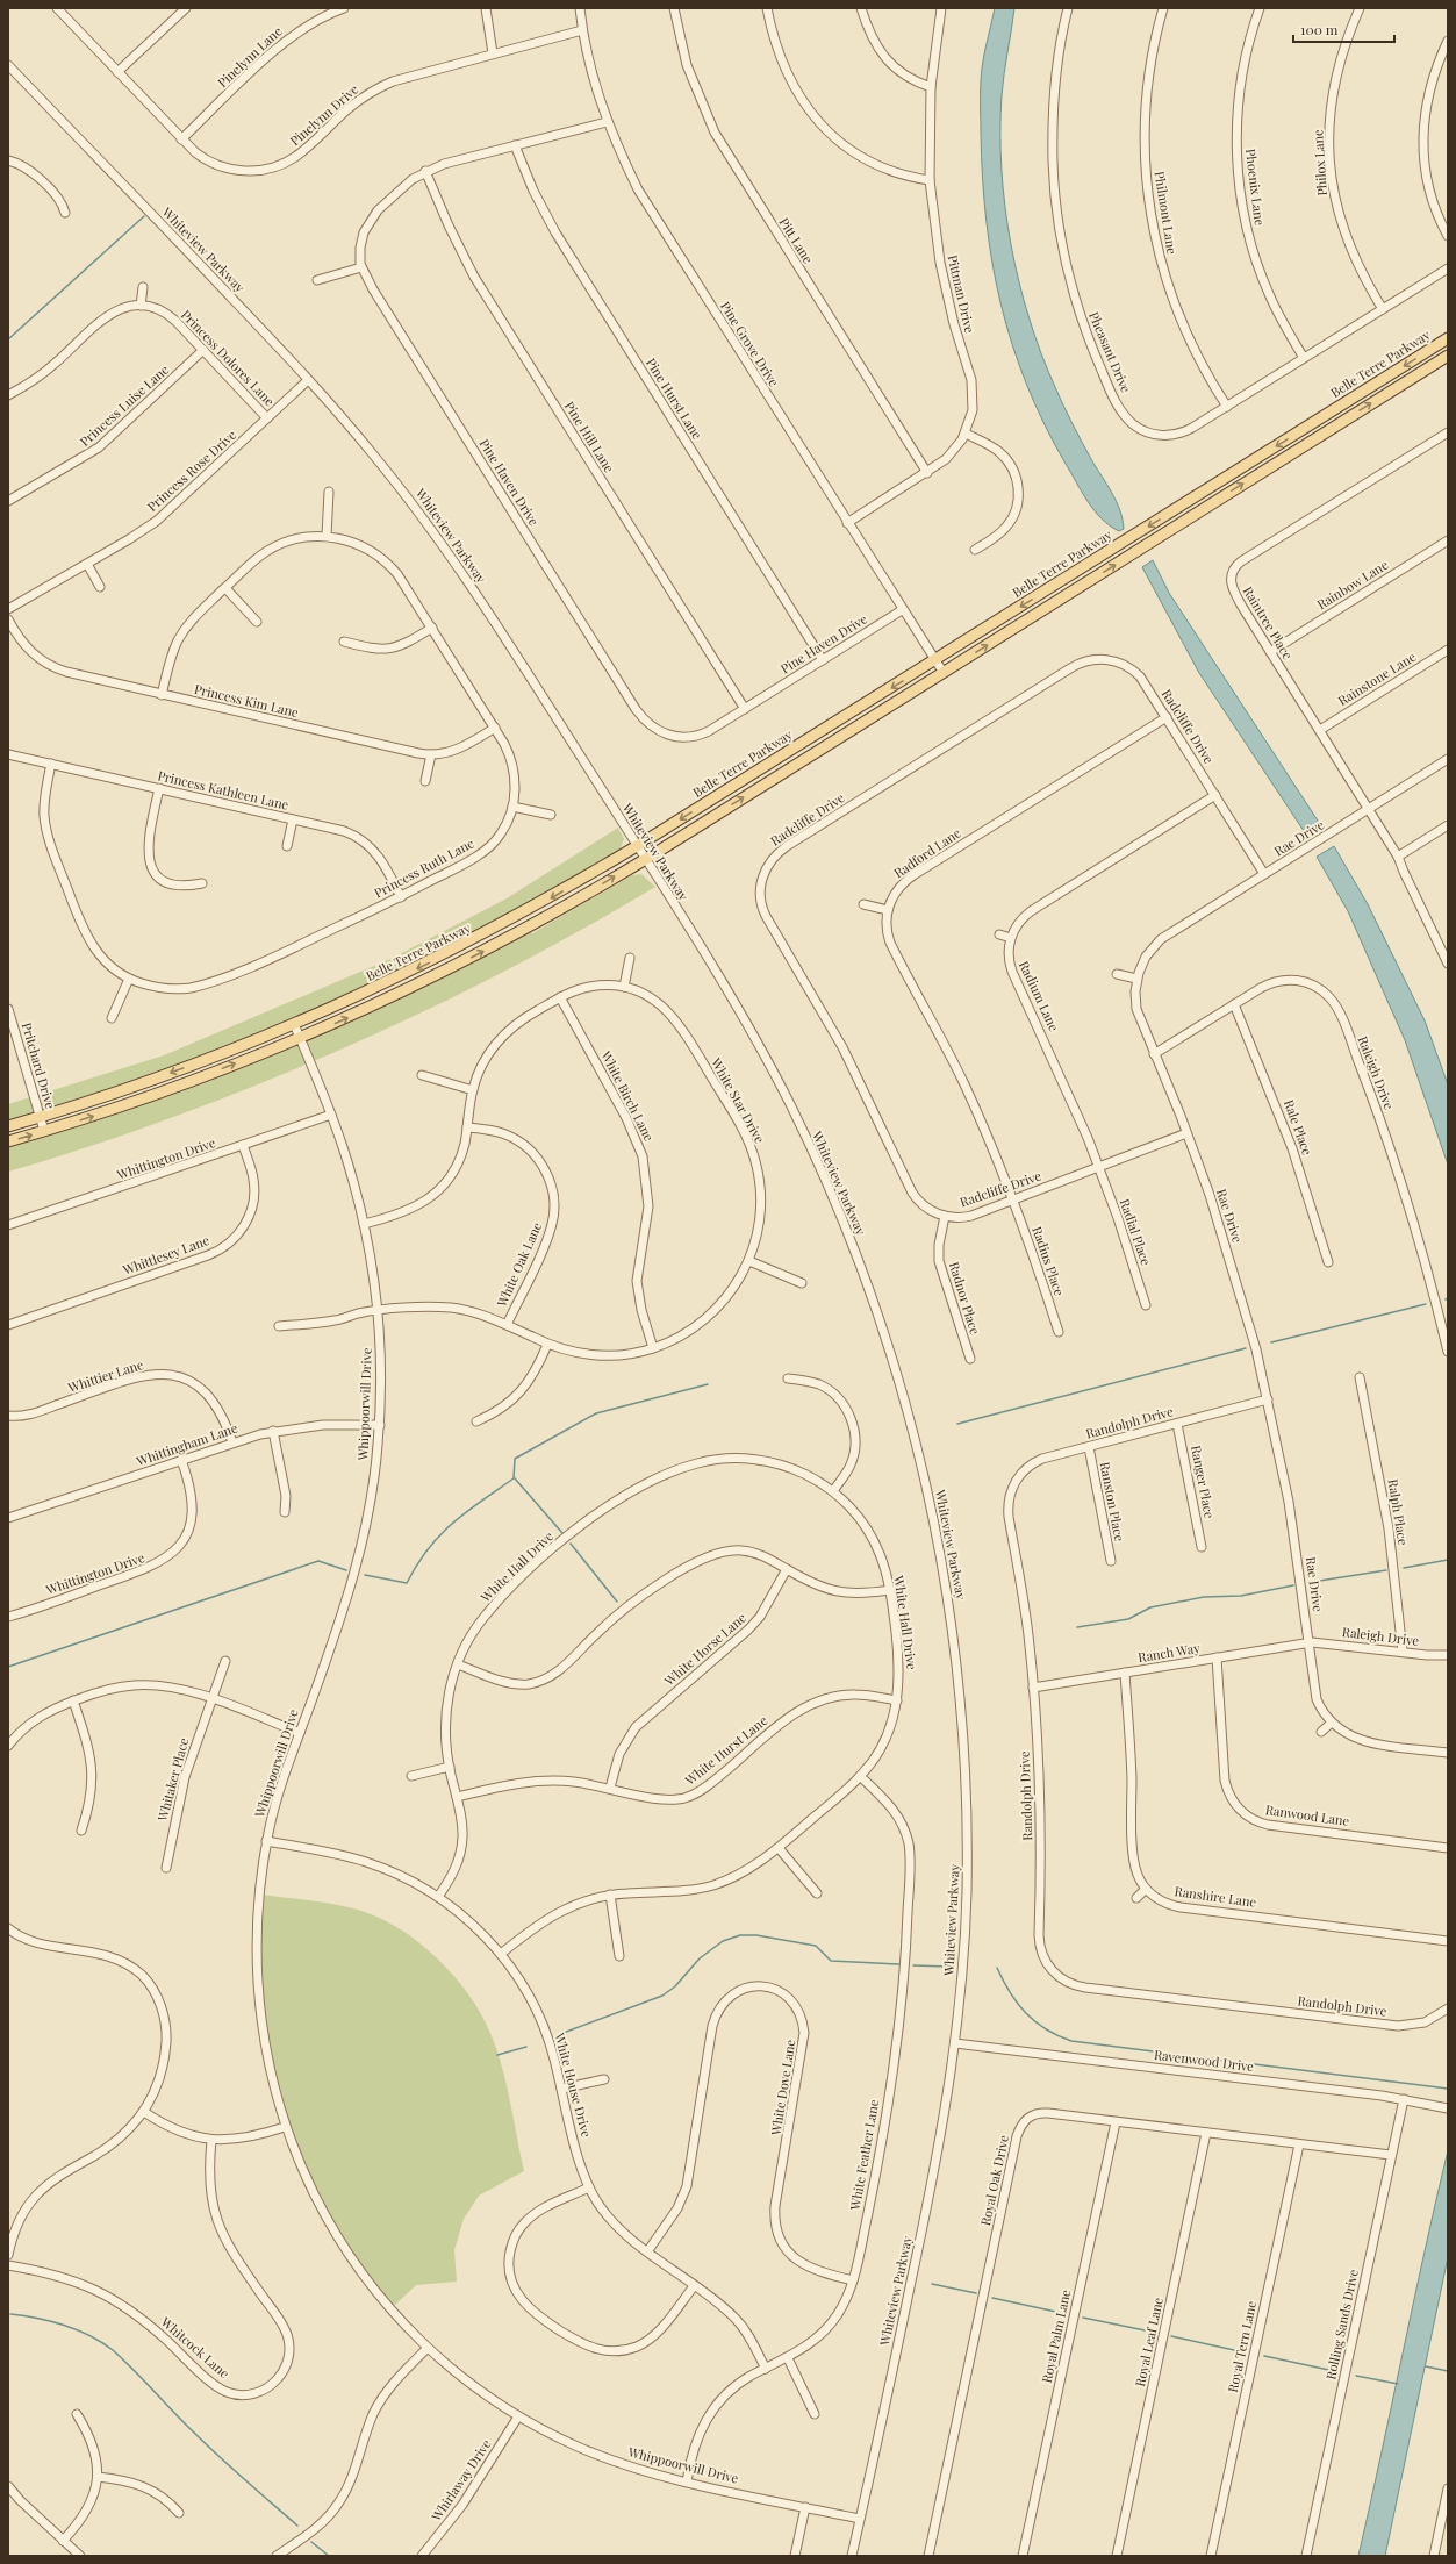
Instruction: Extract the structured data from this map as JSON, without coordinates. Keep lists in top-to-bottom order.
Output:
{
  "streets": {
    "main road": ["Belle Terre Parkway"],
    "street": [
      "Pinelynn Lane",
      "Pinelynn Drive",
      "Philox Lane",
      "Phoenix Lane",
      "Philmont Lane",
      "Pitt Lane",
      "Whiteview Parkway",
      "Pittman Drive",
      "Pine Grove Drive",
      "Pheasant Drive",
      "Princess Dolores Lane",
      "Pine Hurst Lane",
      "Princess Luise Lane",
      "Pine Hill Lane",
      "Princess Rose Drive",
      "Pine Haven Drive",
      "Rainbow Lane",
      "Raintree Place",
      "Rainstone Lane",
      "Princess Kim Lane",
      "Radcliffe Drive",
      "Princess Kathleen Lane",
      "Rae Drive",
      "Radford Lane",
      "Princess Ruth Lane",
      "Radium Lane",
      "Pritchard Drive",
      "Raleigh Drive",
      "White Birch Lane",
      "White Star Drive",
      "Rale Place",
      "Whittington Drive",
      "Radial Place",
      "Whittlesey Lane",
      "Radius Place",
      "White Oak Lane",
      "Radnor Place",
      "Whittier Lane",
      "Whippoorwill Drive",
      "Randolph Drive",
      "Whittingham Lane",
      "Ranger Place",
      "Ranston Place",
      "Ralph Place",
      "White Hall Drive",
      "White Horse Lane",
      "Ranch Way",
      "White Hurst Lane",
      "Whitaker Place",
      "Ranwood Lane",
      "Ranshire Lane",
      "Ravenwood Drive",
      "White House Drive",
      "White Dove Lane",
      "White Feather Lane",
      "Royal Oak Drive",
      "Rolling Sands Drive",
      "Royal Palm Lane",
      "Royal Leaf Lane",
      "Royal Tern Lane",
      "Whitcock Lane",
      "Whirlaway Drive"
    ]
  },
  "crossings": [
    ["Pinelynn Lane", "Pinelynn Drive"],
    ["Pinelynn Drive", "Pine Grove Drive"],
    ["Philox Lane", "Pheasant Drive"],
    ["Phoenix Lane", "Pheasant Drive"],
    ["Philmont Lane", "Pheasant Drive"],
    ["Pitt Lane", "Pittman Drive"],
    ["Whiteview Parkway", "Belle Terre Parkway"],
    ["Whiteview Parkway", "Princess Rose Drive"],
    ["Whiteview Parkway", "Whippoorwill Drive"],
    ["Whiteview Parkway", "Ravenwood Drive"],
    ["Pittman Drive", "Pine Grove Drive"],
    ["Pine Grove Drive", "Belle Terre Parkway"],
    ["Pine Grove Drive", "Pine Haven Drive"],
    ["Princess Dolores Lane", "Princess Luise Lane"],
    ["Princess Dolores Lane", "Princess Rose Drive"],
    ["Belle Terre Parkway", "Pritchard Drive"],
    ["Belle Terre Parkway", "Whippoorwill Drive"],
    ["Pine Hurst Lane", "Pine Haven Drive"],
    ["Pine Hill Lane", "Pine Haven Drive"],
    ["Rainbow Lane", "Raintree Place"],
    ["Raintree Place", "Rainstone Lane"],
    ["Raintree Place", "Rae Drive"],
    ["Princess Kim Lane", "Princess Ruth Lane"],
    ["Radcliffe Drive", "Rae Drive"],
    ["Radcliffe Drive", "Radford Lane"],
    ["Radcliffe Drive", "Radium Lane"],
    ["Radcliffe Drive", "Radial Place"],
    ["Radcliffe Drive", "Radius Place"],
    ["Radcliffe Drive", "Radnor Place"],
    ["Princess Kathleen Lane", "Princess Ruth Lane"],
    ["Rae Drive", "Raleigh Drive"],
    ["Rae Drive", "Randolph Drive"],
    ["Rae Drive", "Ranch Way"],
    ["Radford Lane", "Radius Place"],
    ["Radium Lane", "Radial Place"],
    ["Raleigh Drive", "Rale Place"],
    ["Raleigh Drive", "Ralph Place"],
    ["Raleigh Drive", "Ranch Way"],
    ["White Birch Lane", "White Star Drive"],
    ["White Star Drive", "White Oak Lane"],
    ["White Star Drive", "Whippoorwill Drive"],
    ["Whittington Drive", "Whittlesey Lane"],
    ["Whittington Drive", "Whippoorwill Drive"],
    ["Whittington Drive", "Whittingham Lane"],
    ["Whittier Lane", "Whittingham Lane"],
    ["Whippoorwill Drive", "Whittingham Lane"],
    ["Whippoorwill Drive", "White House Drive"],
    ["Whippoorwill Drive", "White Feather Lane"],
    ["Whippoorwill Drive", "Whirlaway Drive"],
    ["Randolph Drive", "Ranger Place"],
    ["Randolph Drive", "Ranston Place"],
    ["Randolph Drive", "Ranch Way"],
    ["White Hall Drive", "White Hurst Lane"],
    ["White Hall Drive", "White House Drive"],
    ["White Hall Drive", "White Feather Lane"],
    ["White Horse Lane", "White Hurst Lane"],
    ["Ranch Way", "Ranwood Lane"],
    ["Ranch Way", "Ranshire Lane"],
    ["Ravenwood Drive", "Rolling Sands Drive"],
    ["White House Drive", "White Dove Lane"],
    ["White House Drive", "White Feather Lane"],
    ["White Dove Lane", "White Feather Lane"],
    ["Royal Oak Drive", "Rolling Sands Drive"],
    ["Royal Oak Drive", "Royal Palm Lane"],
    ["Royal Oak Drive", "Royal Leaf Lane"],
    ["Royal Oak Drive", "Royal Tern Lane"]
  ],
  "scale_bar": "100 m"
}
